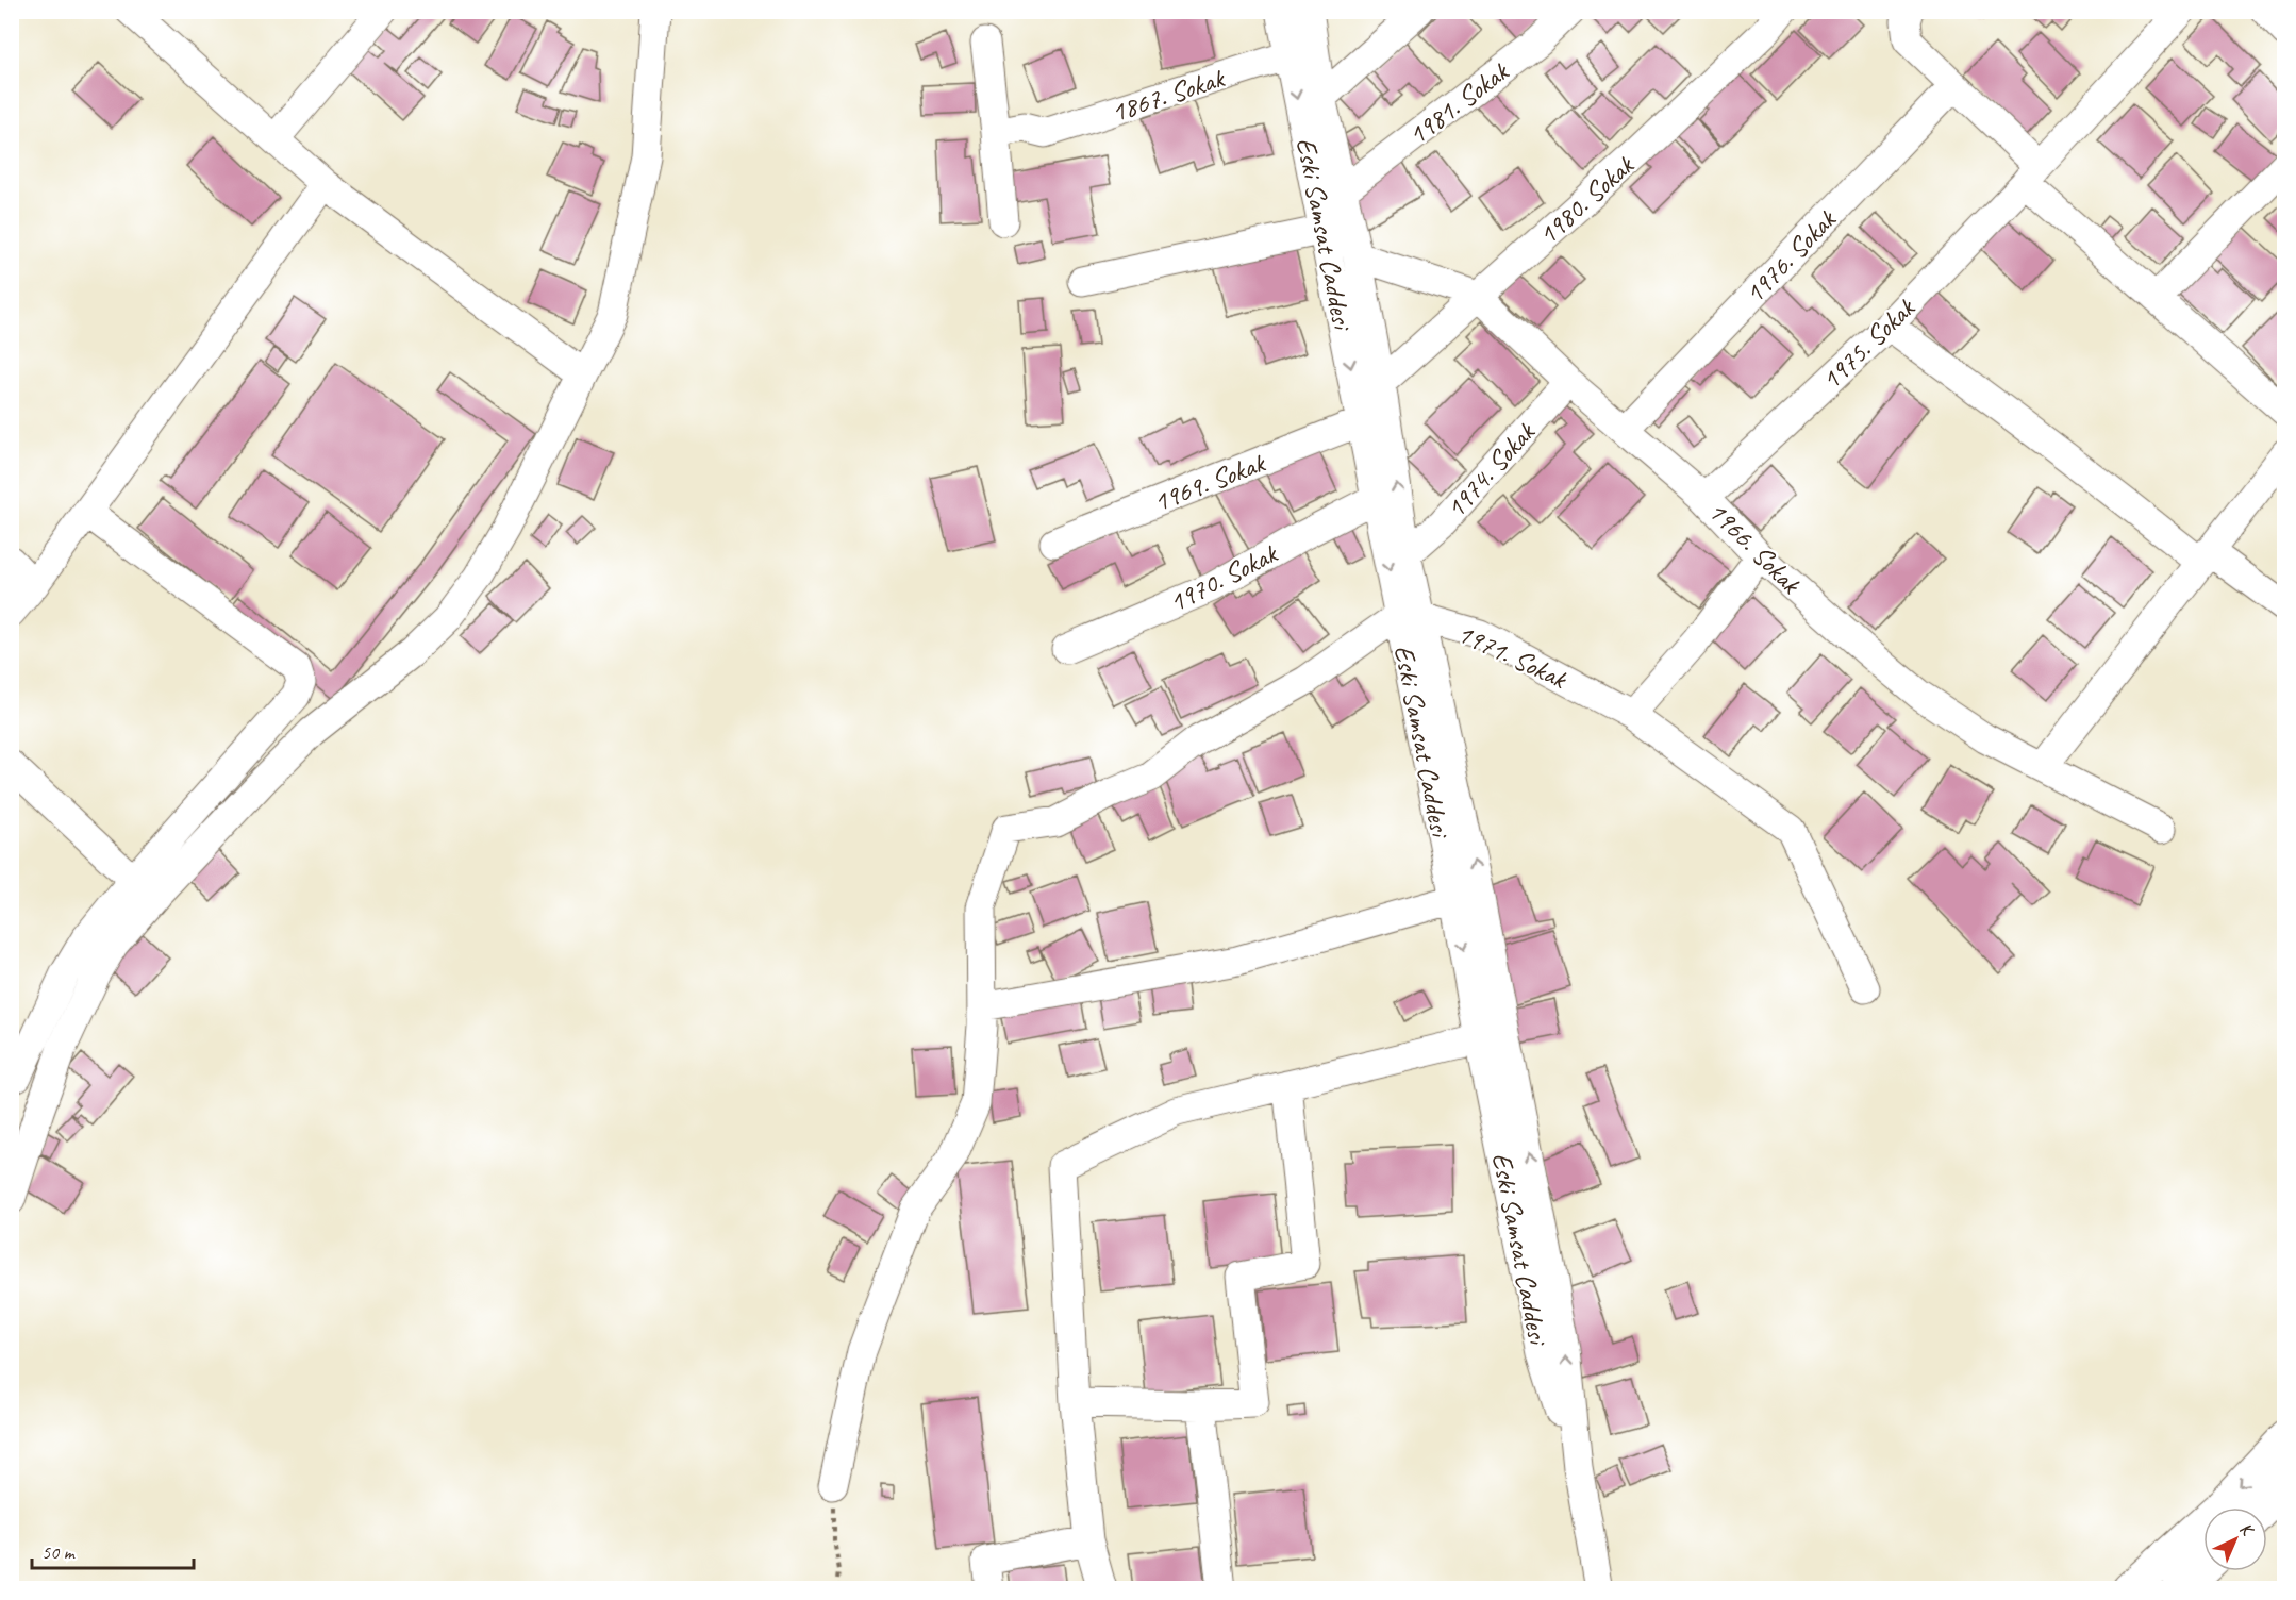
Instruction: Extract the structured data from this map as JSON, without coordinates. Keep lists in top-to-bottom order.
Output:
{
  "streets": {
    "street": [
      "1867. Sokak",
      "1981. Sokak",
      "1980. Sokak",
      "Eski Samsat Caddesi",
      "1976. Sokak",
      "1975. Sokak",
      "1974. Sokak",
      "1969. Sokak",
      "1966. Sokak",
      "1970. Sokak",
      "1971. Sokak"
    ]
  },
  "crossings": [
    ["1867. Sokak", "Eski Samsat Caddesi"],
    ["1981. Sokak", "Eski Samsat Caddesi"],
    ["1980. Sokak", "Eski Samsat Caddesi"],
    ["1980. Sokak", "1966. Sokak"],
    ["Eski Samsat Caddesi", "1974. Sokak"],
    ["Eski Samsat Caddesi", "1969. Sokak"],
    ["Eski Samsat Caddesi", "1966. Sokak"],
    ["Eski Samsat Caddesi", "1970. Sokak"],
    ["Eski Samsat Caddesi", "1971. Sokak"],
    ["1976. Sokak", "1966. Sokak"],
    ["1975. Sokak", "1966. Sokak"],
    ["1974. Sokak", "1966. Sokak"]
  ],
  "scale_bar": "50 m",
  "north": "top right"
}
